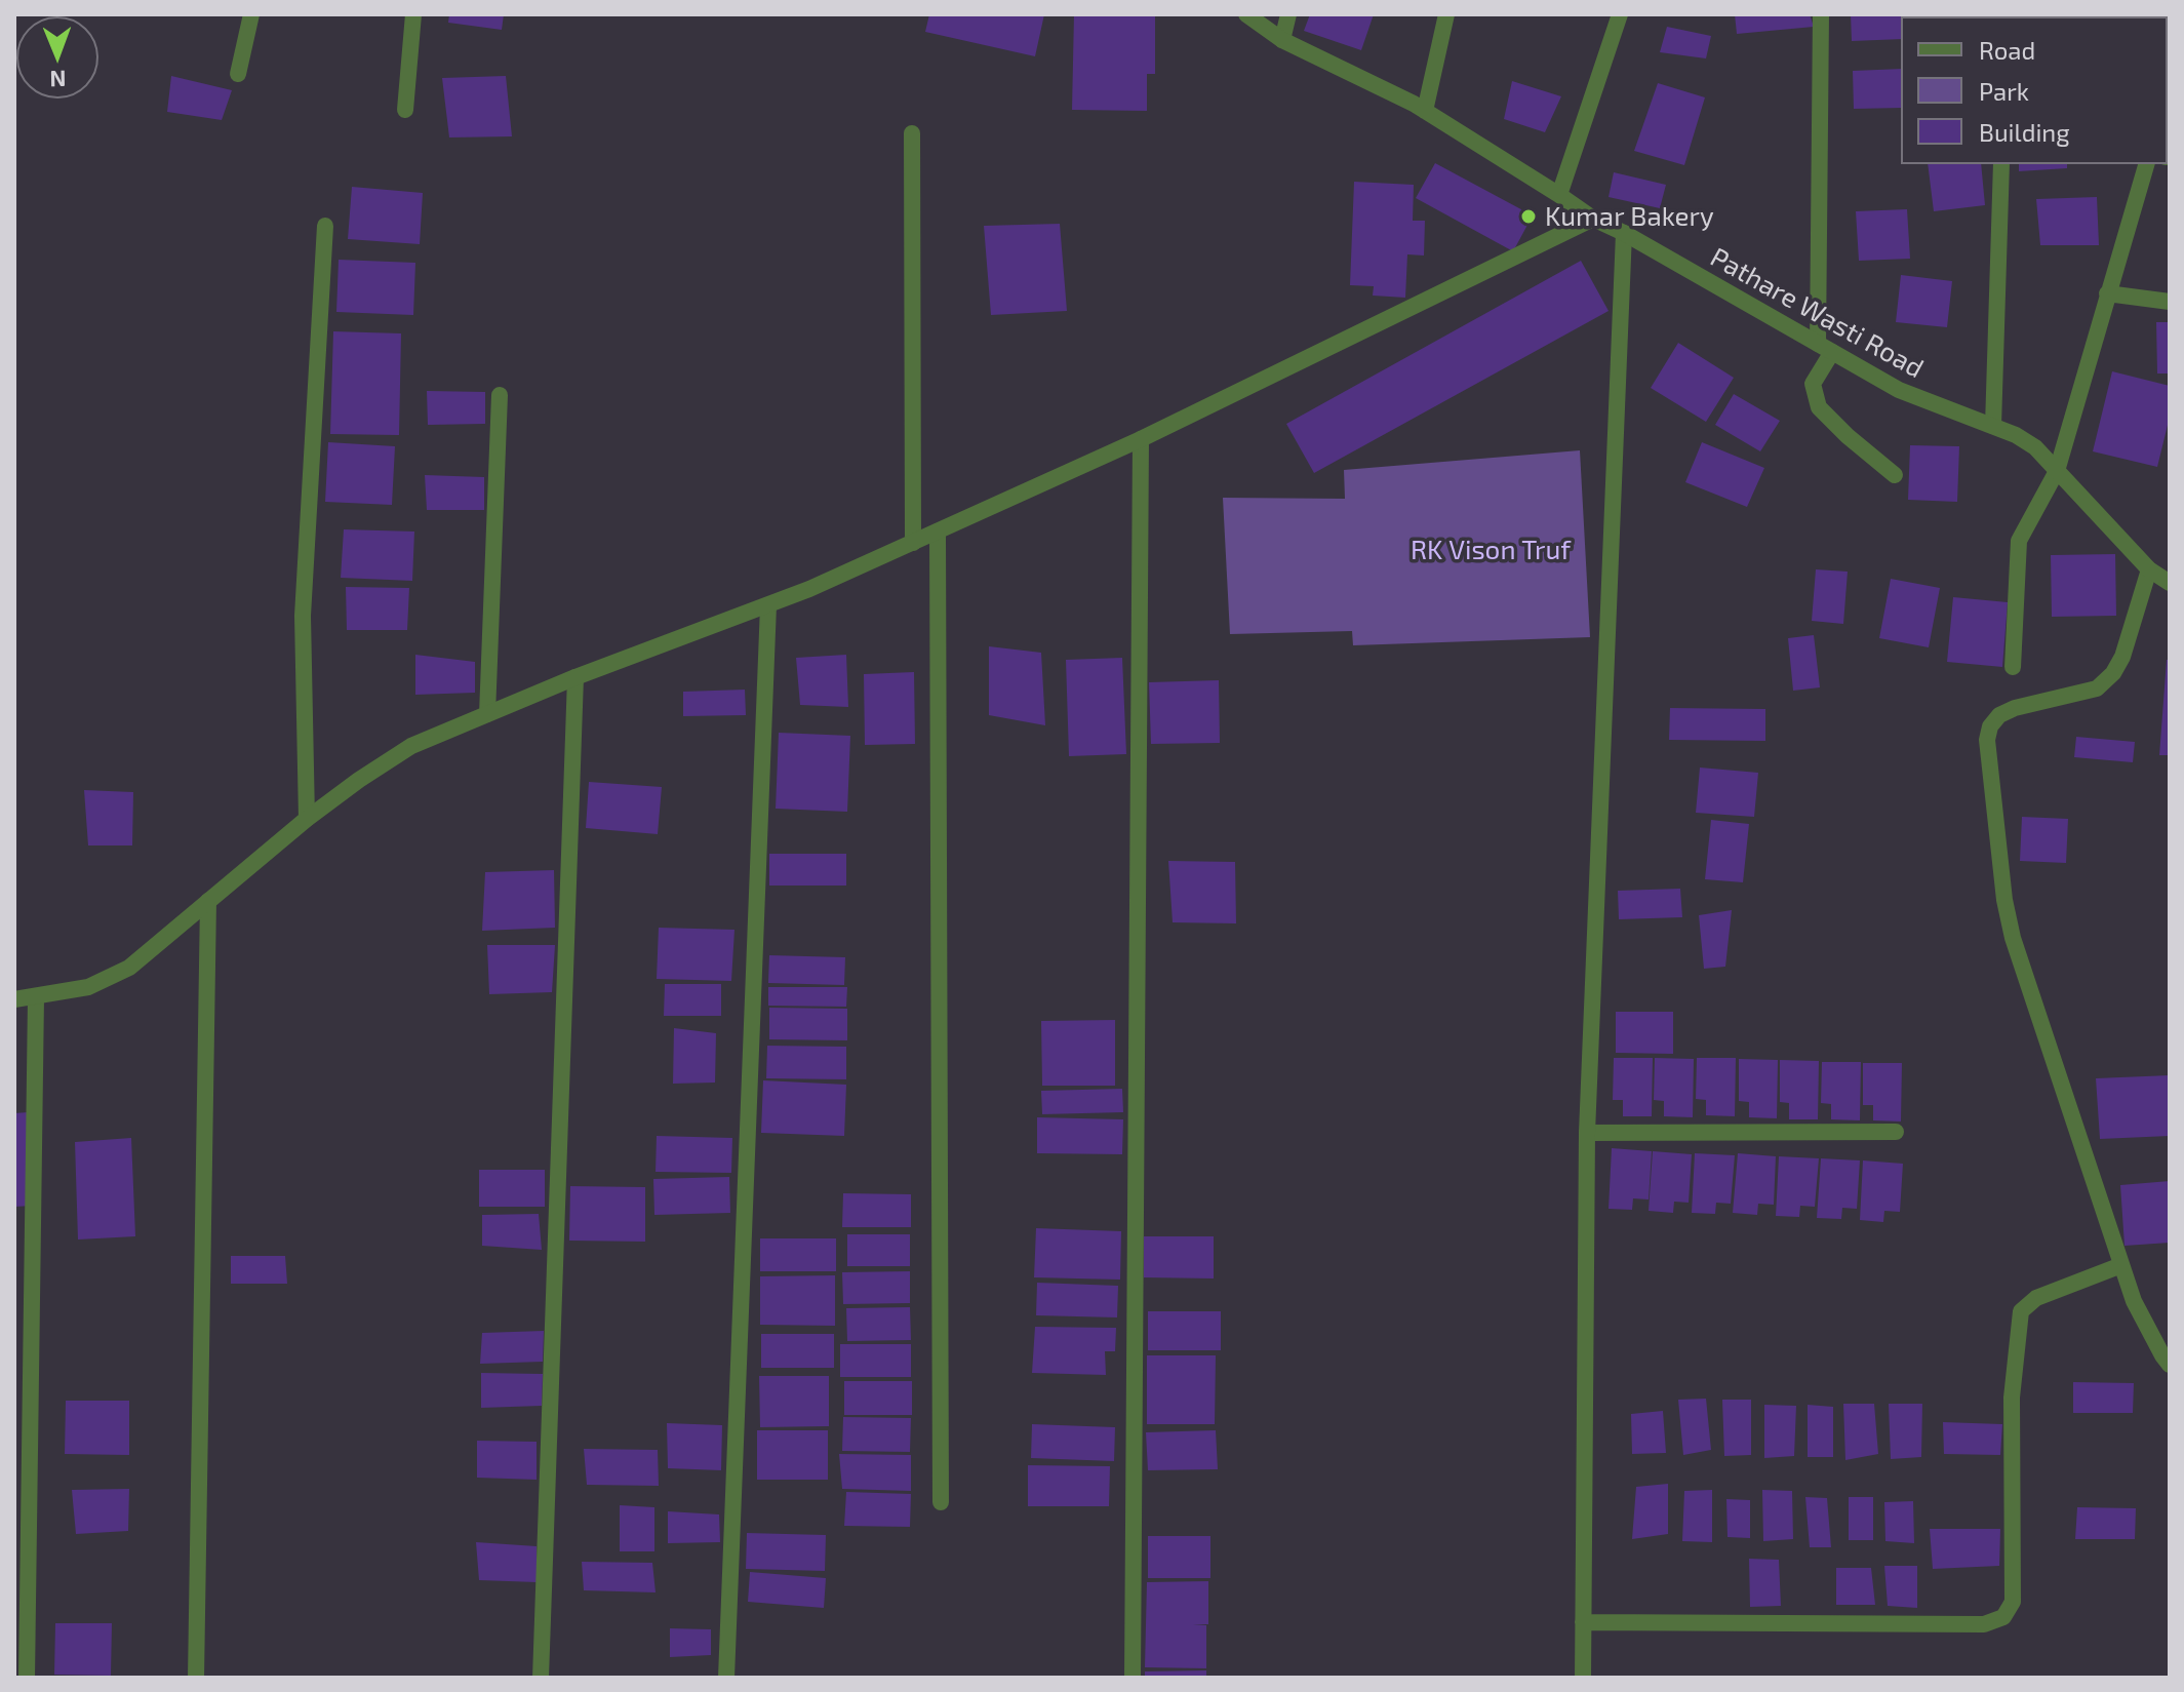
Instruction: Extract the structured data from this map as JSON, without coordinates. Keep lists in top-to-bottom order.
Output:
{
  "streets": {
    "street": ["Pathare Wasti Road"]
  },
  "parks": ["RK Vison Truf"],
  "places": ["Kumar Bakery"],
  "legend": ["Road", "Park", "Building"],
  "north": "bottom"
}
